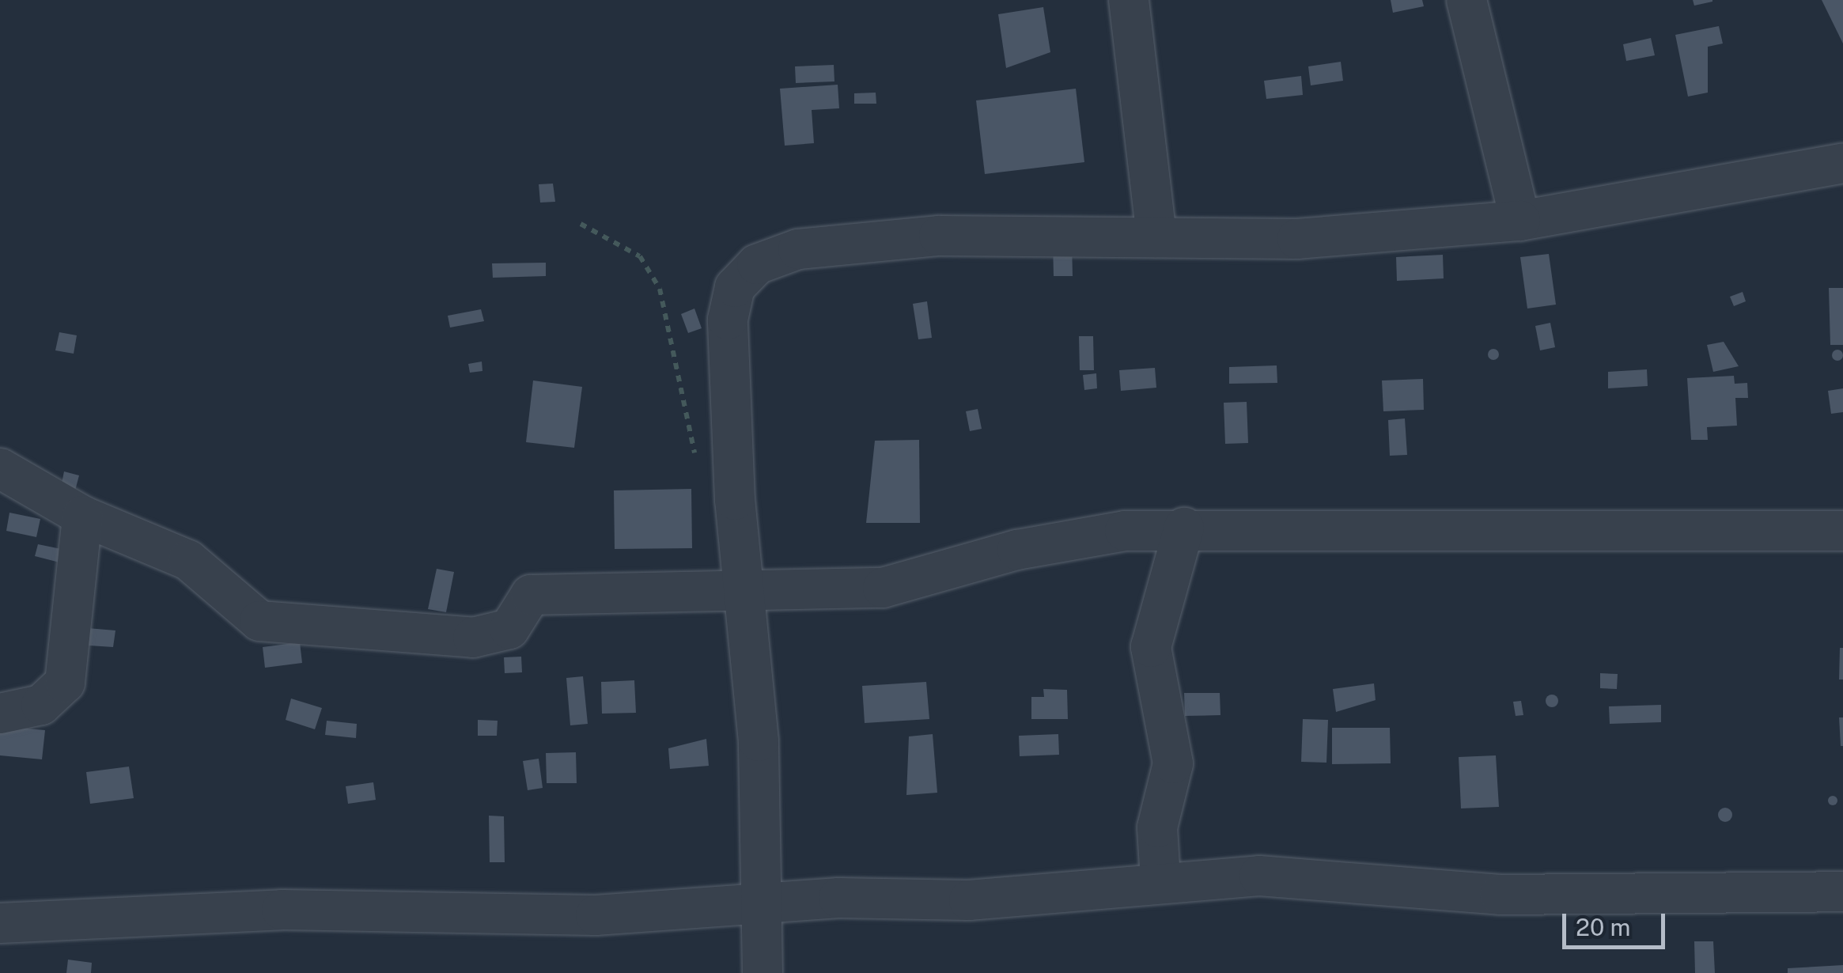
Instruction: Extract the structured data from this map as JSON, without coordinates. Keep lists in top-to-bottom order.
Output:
{
  "scale_bar": "20 m"
}
